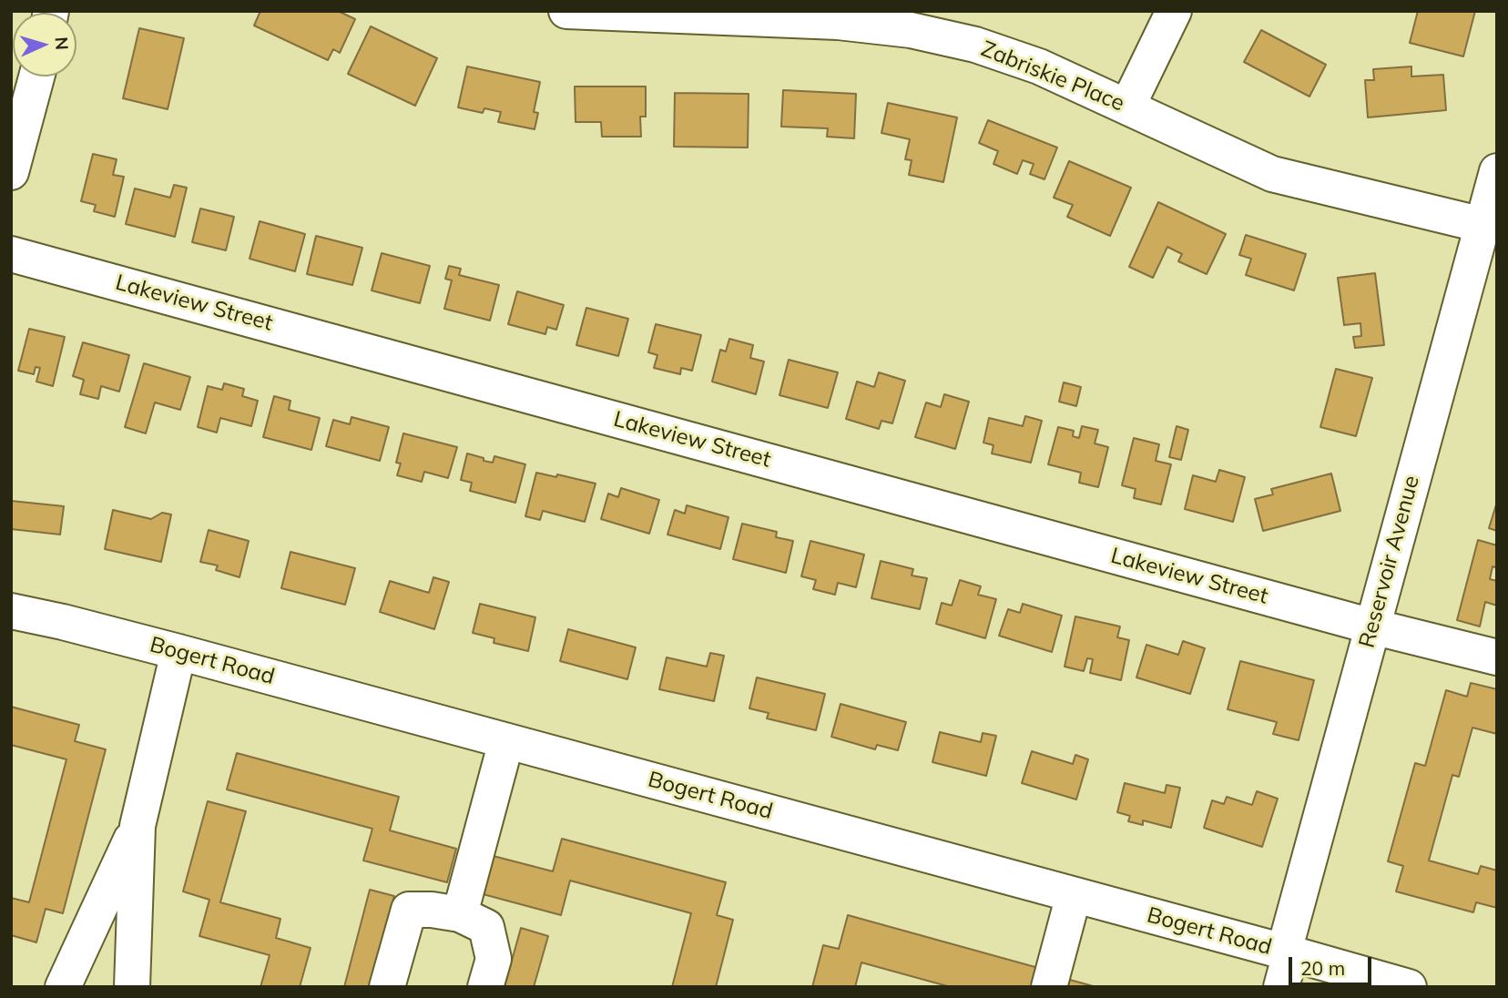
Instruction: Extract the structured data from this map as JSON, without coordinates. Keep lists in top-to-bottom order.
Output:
{
  "streets": {
    "street": [
      "Zabriskie Place",
      "Lakeview Street",
      "Reservoir Avenue",
      "Bogert Road"
    ]
  },
  "crossings": [
    ["Zabriskie Place", "Reservoir Avenue"],
    ["Lakeview Street", "Reservoir Avenue"],
    ["Reservoir Avenue", "Bogert Road"]
  ],
  "scale_bar": "20 m",
  "north": "right"
}
